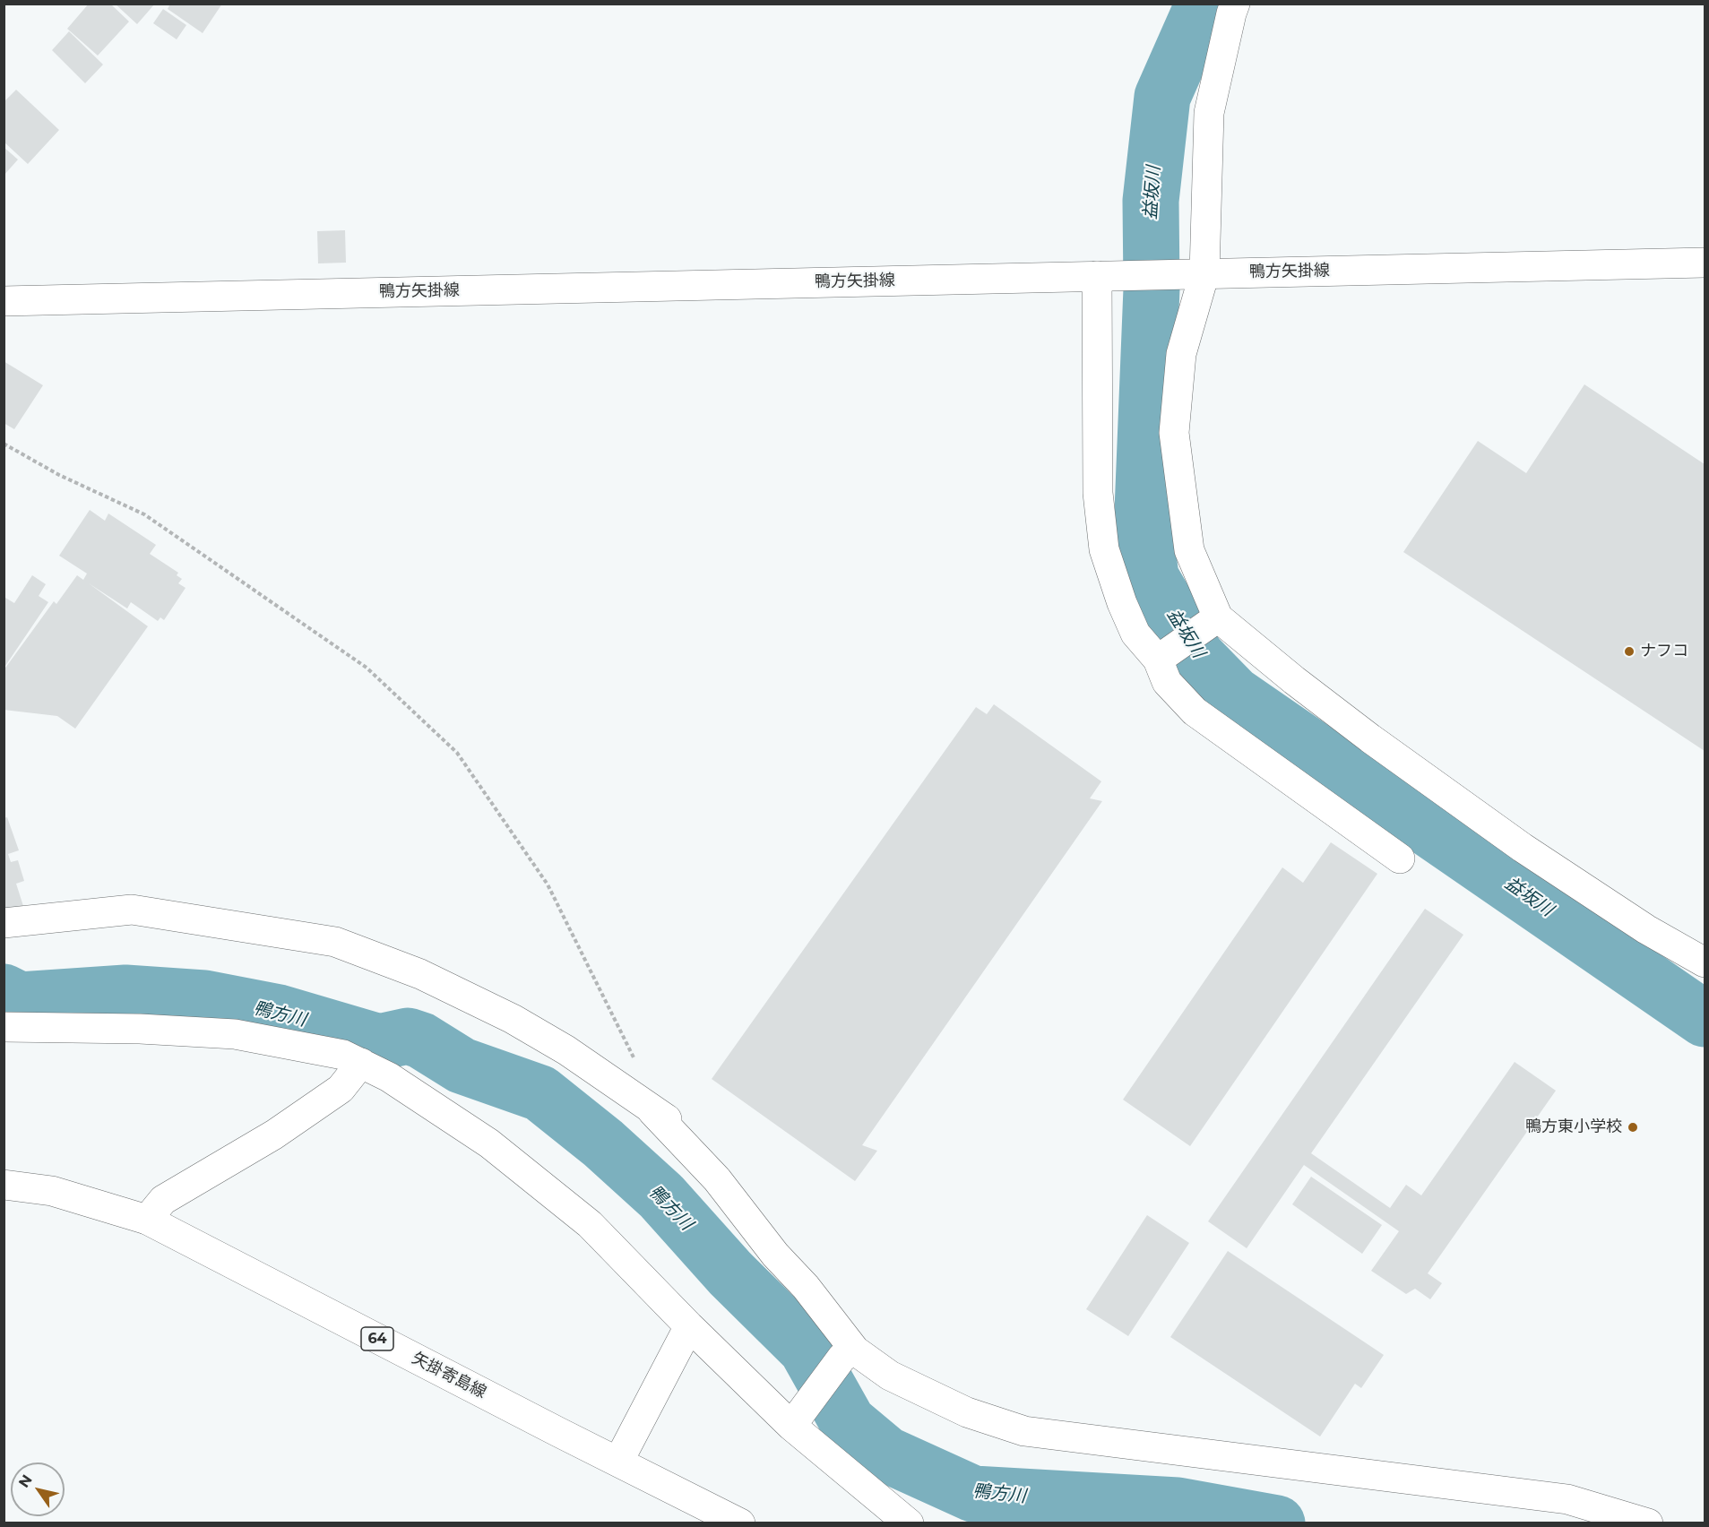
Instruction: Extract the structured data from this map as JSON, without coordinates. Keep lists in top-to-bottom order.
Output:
{
  "streets": {
    "street": ["鴨方矢掛線", "64", "矢掛寄島線"]
  },
  "water": ["益坂川", "鴨方川"],
  "places": ["ナフコ", "鴨方東小学校"],
  "north": "top left"
}
